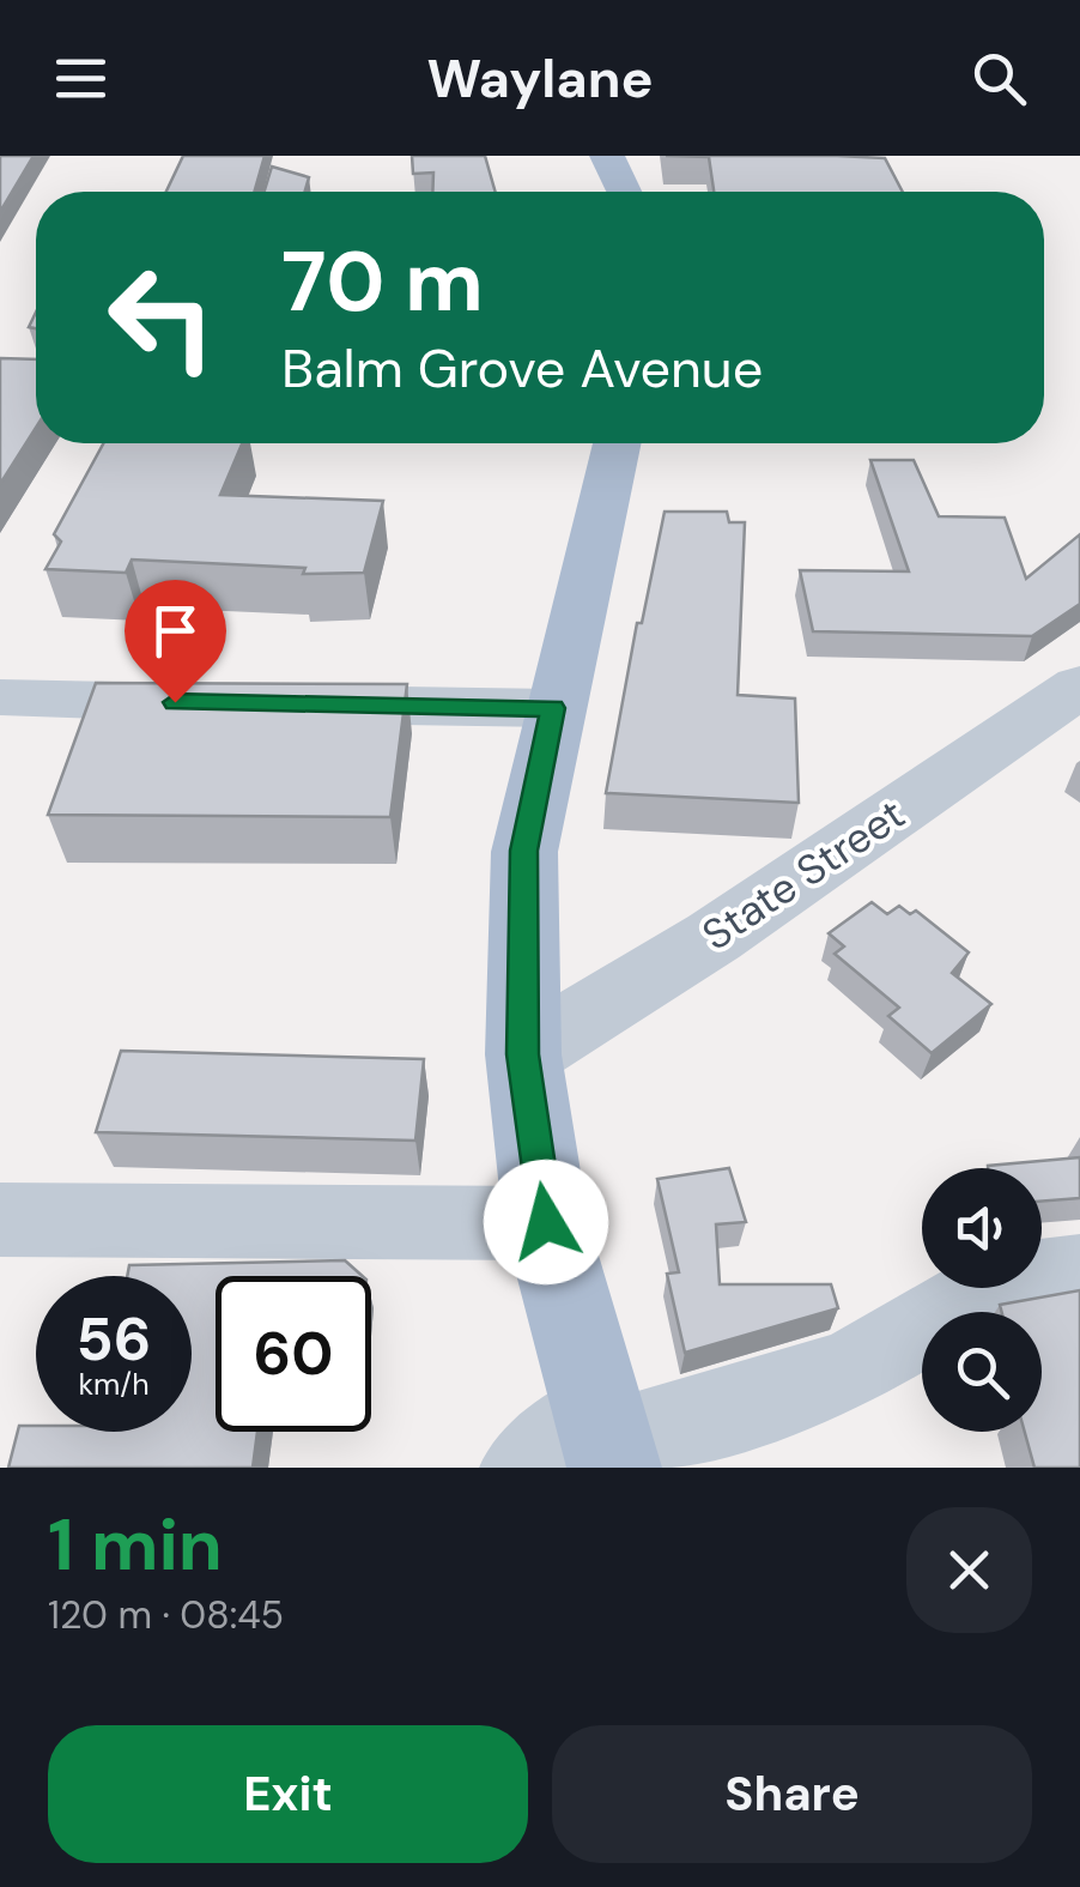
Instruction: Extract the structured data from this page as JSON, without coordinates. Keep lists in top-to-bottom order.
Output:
{
  "streets": {
    "street": ["State Street"]
  },
  "page": {
    "header": "Waylane",
    "turn": ["70 m", "Balm Grove Avenue"],
    "speed": "56 km/h",
    "limit": "60",
    "heading": ["1 min", "120 m · 08:45"],
    "buttons": ["Exit", "Share"]
  }
}
